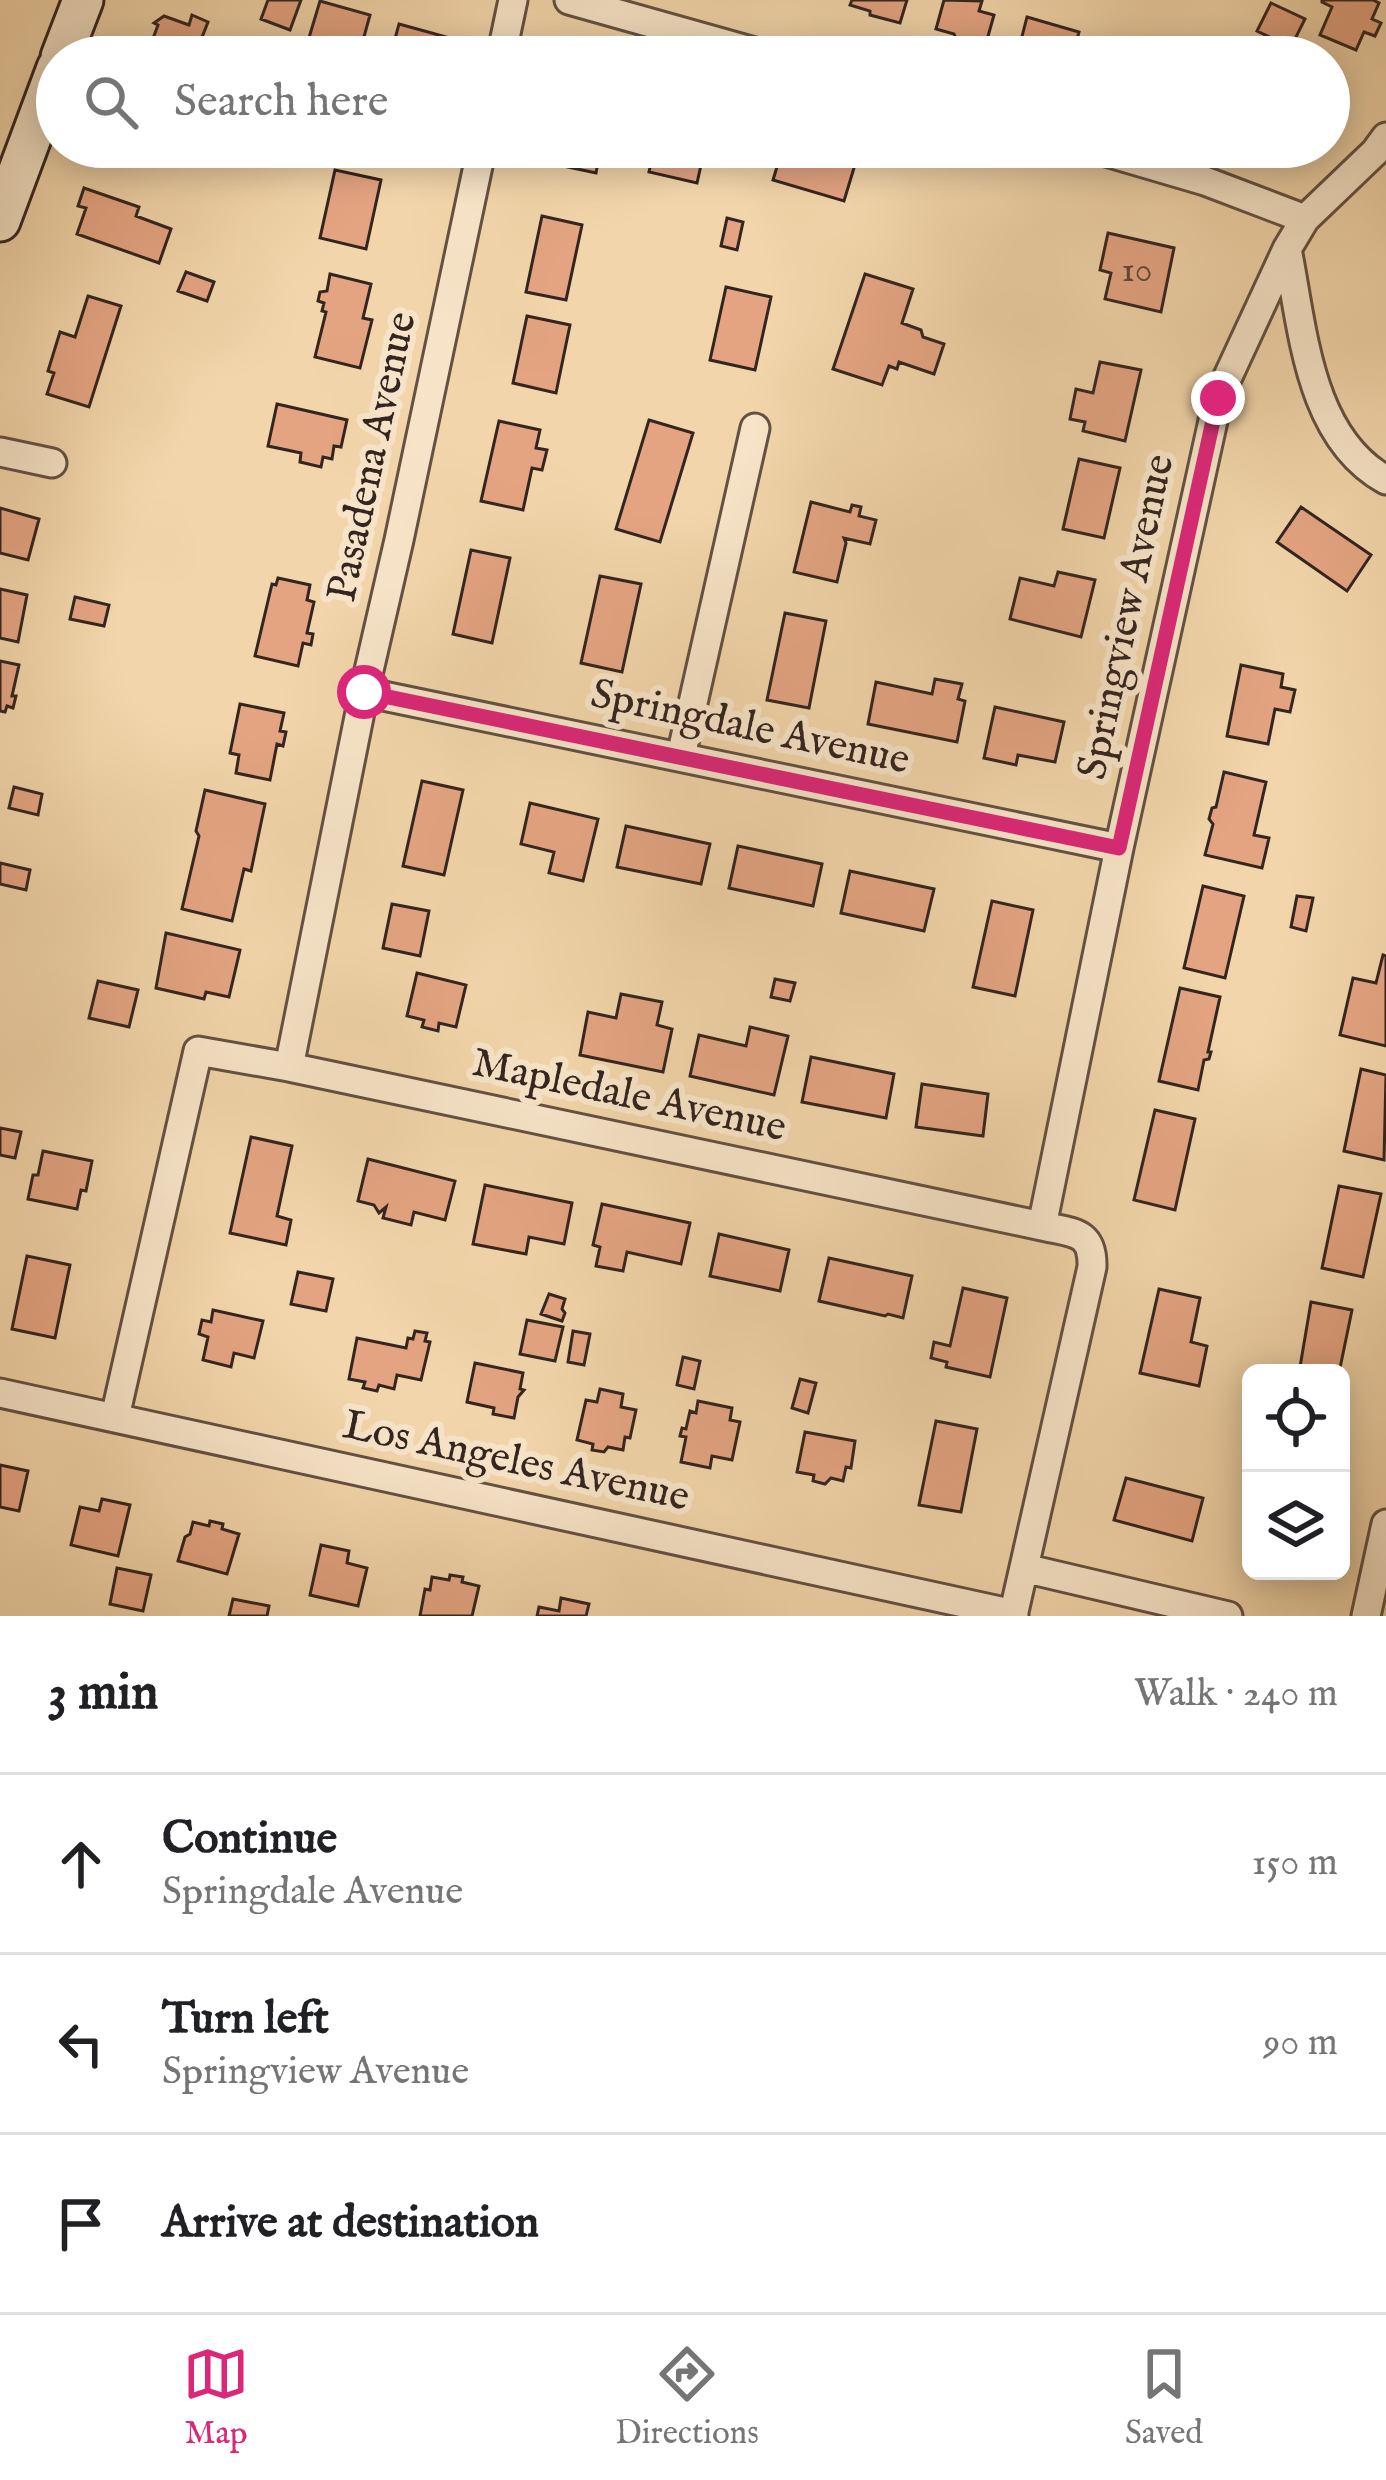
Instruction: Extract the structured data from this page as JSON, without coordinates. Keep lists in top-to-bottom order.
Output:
{
  "streets": {
    "street": [
      "Pasadena Avenue",
      "Springview Avenue",
      "Springdale Avenue",
      "Mapledale Avenue",
      "Los Angeles Avenue"
    ]
  },
  "crossings": [
    ["Pasadena Avenue", "Springdale Avenue"],
    ["Pasadena Avenue", "Mapledale Avenue"],
    ["Springview Avenue", "Springdale Avenue"],
    ["Springview Avenue", "Mapledale Avenue"],
    ["Mapledale Avenue", "Los Angeles Avenue"]
  ],
  "house_numbers": ["10"],
  "page": {
    "search": "Search here",
    "heading": ["3 min", "Walk · 240 m"],
    "list": [
      ["Continue", "Springdale Avenue", "150 m"],
      ["Turn left", "Springview Avenue", "90 m"],
      "Arrive at destination"
    ],
    "nav": ["Map", "Directions", "Saved"]
  }
}
